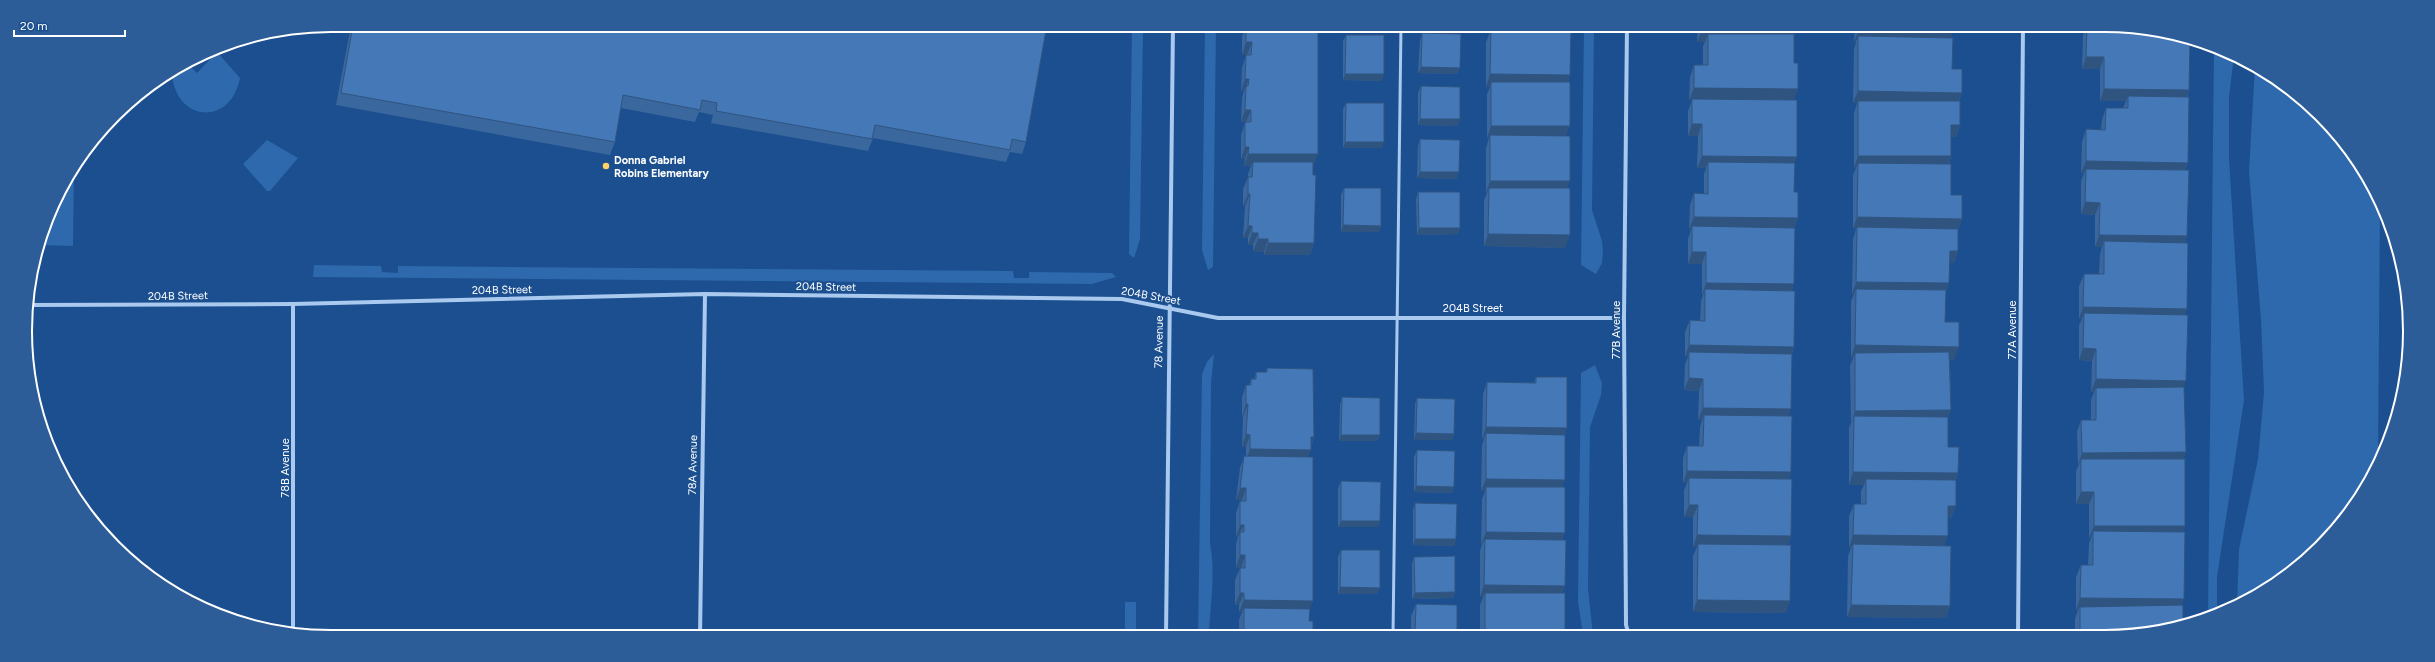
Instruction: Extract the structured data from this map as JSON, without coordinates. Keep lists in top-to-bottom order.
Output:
{
  "streets": {
    "street": [
      "204B Street",
      "77B Avenue",
      "77A Avenue",
      "78 Avenue",
      "78A Avenue",
      "78B Avenue"
    ]
  },
  "crossings": [
    ["204B Street", "77B Avenue"],
    ["204B Street", "78 Avenue"],
    ["204B Street", "78A Avenue"],
    ["204B Street", "78B Avenue"]
  ],
  "places": ["Donna Gabriel Robins Elementary"],
  "scale_bar": "20 m"
}
